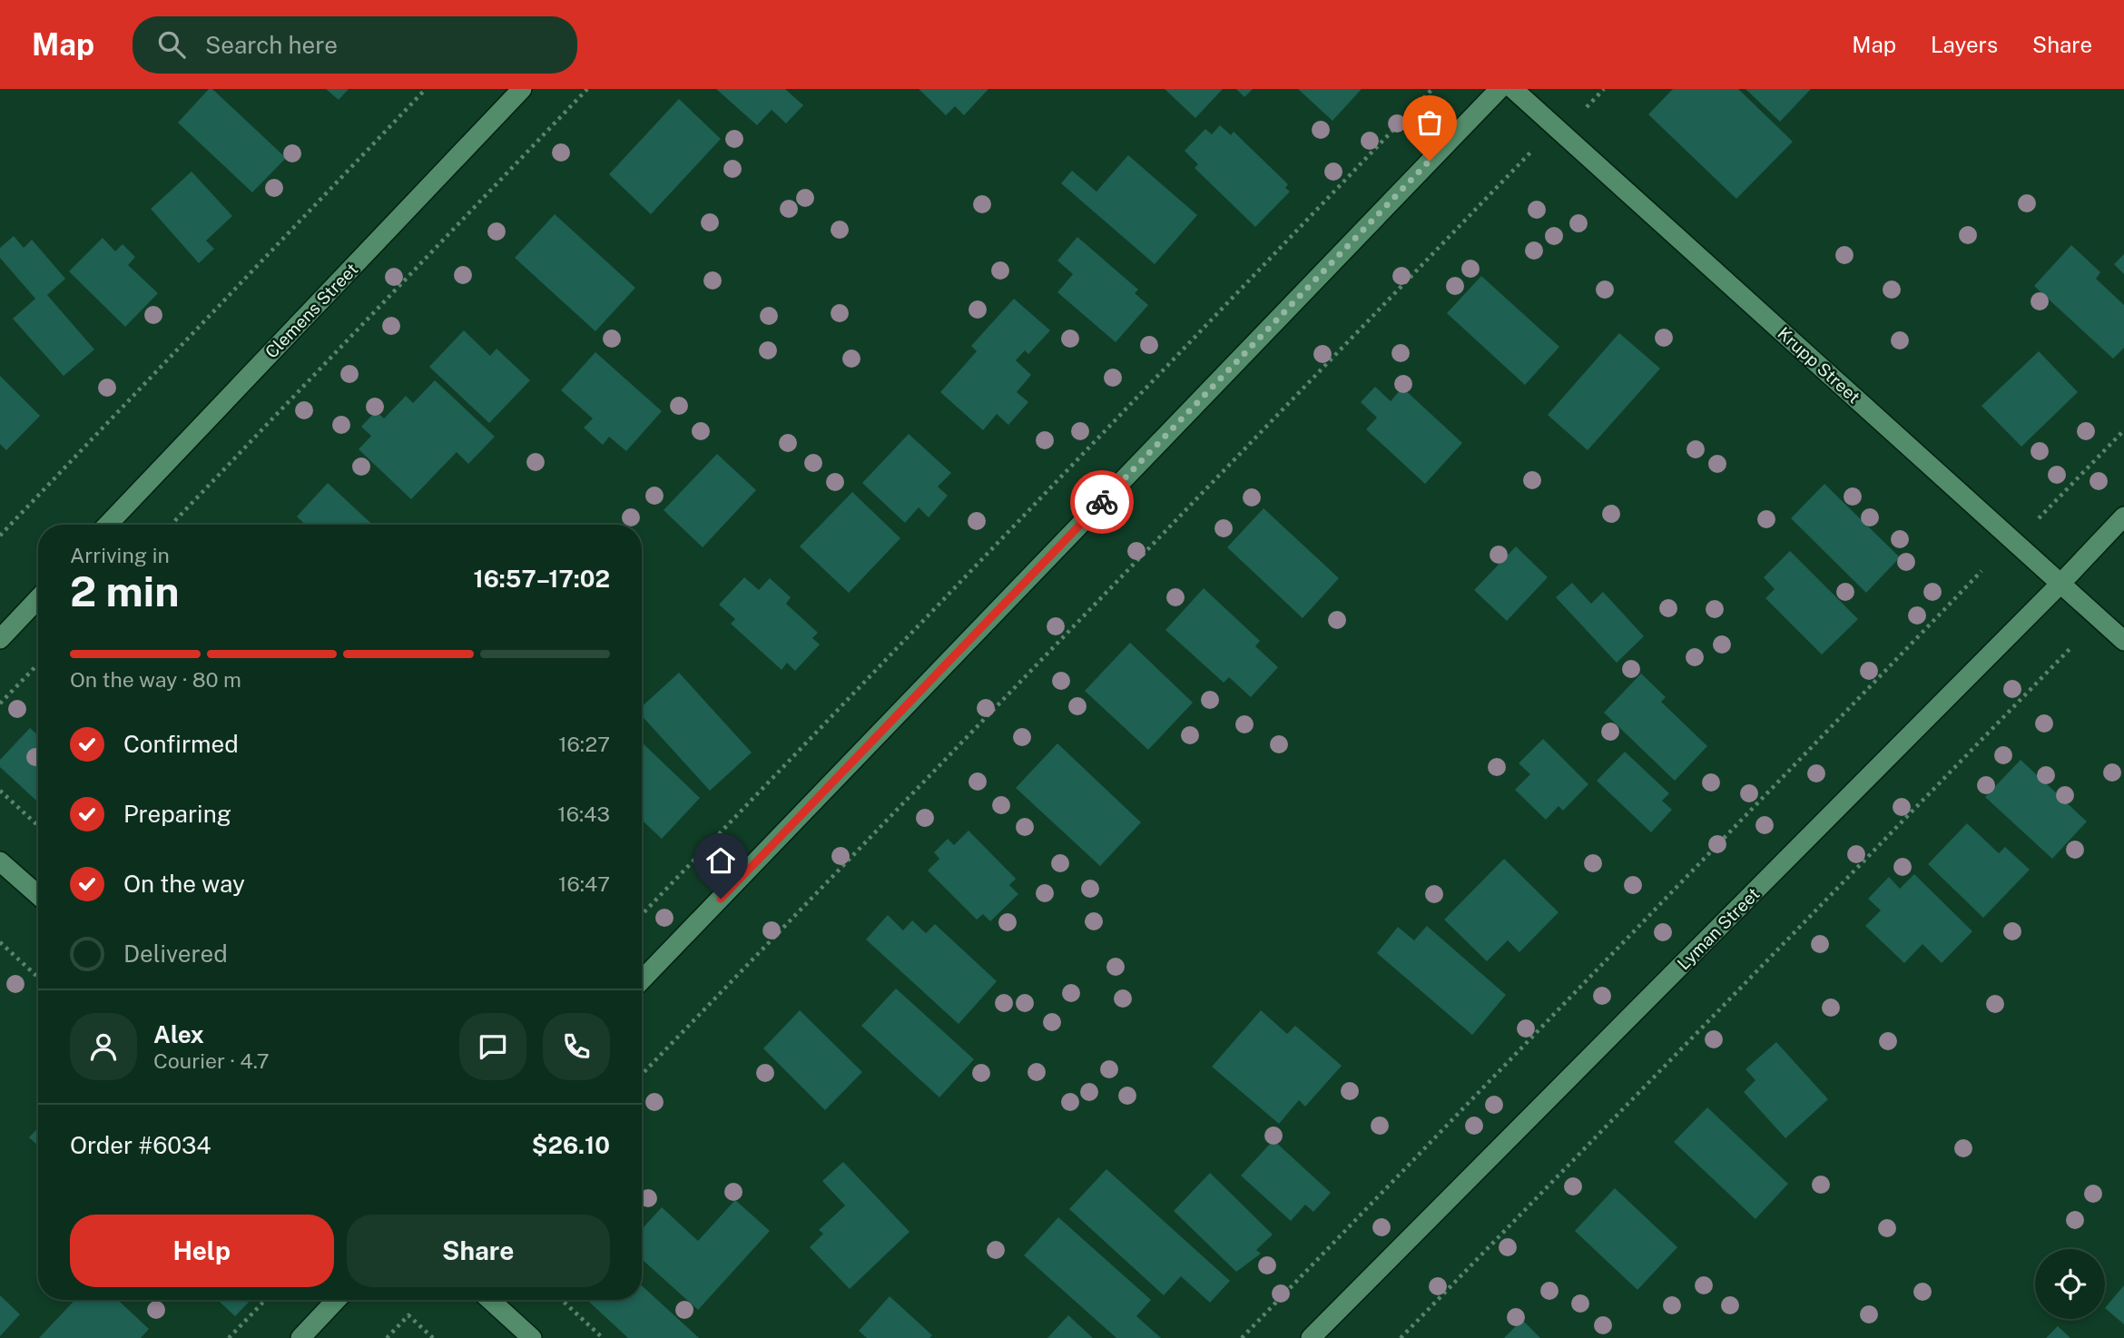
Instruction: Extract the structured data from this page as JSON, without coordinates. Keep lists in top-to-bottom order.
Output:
{
  "streets": {
    "street": ["Clemens Street", "Krupp Street", "Lyman Street"]
  },
  "crossings": [
    ["Krupp Street", "Lyman Street"]
  ],
  "page": {
    "header": "Map",
    "search": "Search here",
    "nav": ["Map", "Layers", "Share"],
    "heading": ["2 min", "Arriving in", "16:57–17:02"],
    "panel": [
      "Alex",
      "Courier · 4.7",
      "Order #6034",
      "$26.10"
    ],
    "bar": "On the way · 80 m",
    "list": [
      ["Confirmed", "16:27"],
      ["Preparing", "16:43"],
      ["On the way", "16:47"],
      "Delivered"
    ],
    "buttons": ["Help", "Share"]
  }
}
